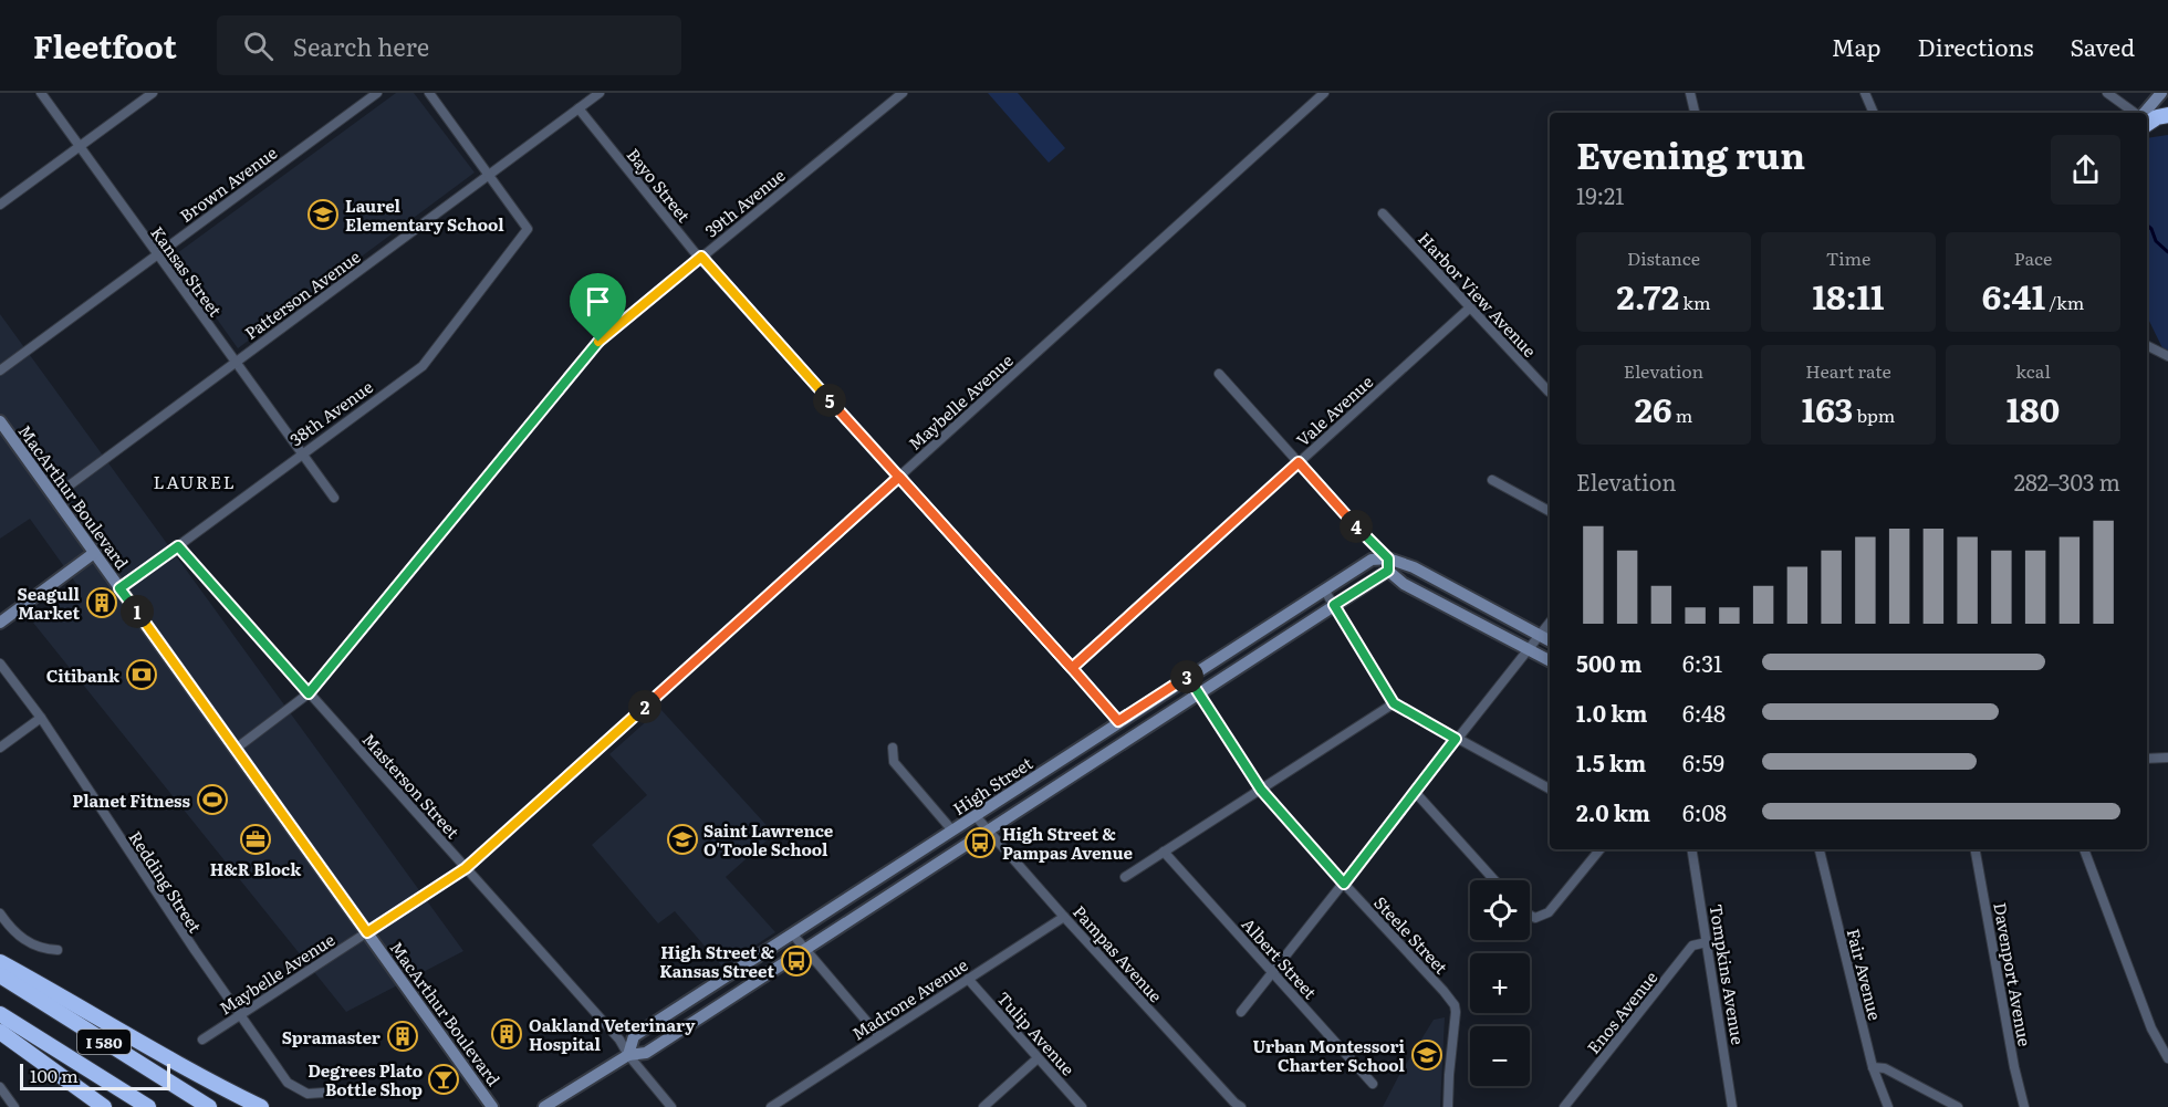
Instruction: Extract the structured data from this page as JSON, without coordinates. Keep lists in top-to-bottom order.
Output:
{
  "streets": {
    "highway": ["I 580"],
    "street": [
      "Brown Avenue",
      "Bayo Street",
      "39th Avenue",
      "Kansas Street",
      "Patterson Avenue",
      "Harbor View Avenue",
      "Maybelle Avenue",
      "Vale Avenue",
      "38th Avenue",
      "MacArthur Boulevard",
      "Masterson Street",
      "High Street",
      "Redding Street",
      "Steele Street",
      "Pampas Avenue",
      "Albert Street",
      "Tompkins Avenue",
      "Fair Avenue",
      "Davenport Avenue",
      "Madrone Avenue",
      "Enos Avenue",
      "Tulip Avenue"
    ]
  },
  "crossings": [
    ["Brown Avenue", "Kansas Street"],
    ["Bayo Street", "39th Avenue"],
    ["Bayo Street", "Patterson Avenue"],
    ["Bayo Street", "Maybelle Avenue"],
    ["Bayo Street", "Vale Avenue"],
    ["Bayo Street", "High Street"],
    ["39th Avenue", "MacArthur Boulevard"],
    ["39th Avenue", "Masterson Street"],
    ["Kansas Street", "Patterson Avenue"],
    ["Kansas Street", "38th Avenue"],
    ["Patterson Avenue", "38th Avenue"],
    ["Patterson Avenue", "MacArthur Boulevard"],
    ["Harbor View Avenue", "Vale Avenue"],
    ["Maybelle Avenue", "MacArthur Boulevard"],
    ["Maybelle Avenue", "Masterson Street"],
    ["Maybelle Avenue", "Redding Street"],
    ["38th Avenue", "MacArthur Boulevard"],
    ["38th Avenue", "Masterson Street"],
    ["Masterson Street", "High Street"],
    ["High Street", "Steele Street"],
    ["High Street", "Pampas Avenue"],
    ["Pampas Avenue", "Madrone Avenue"],
    ["Tompkins Avenue", "Enos Avenue"],
    ["Madrone Avenue", "Tulip Avenue"]
  ],
  "districts": ["LAUREL"],
  "places": {
    "school or university": ["Laurel Elementary School", "Saint Lawrence O'Toole School", "Urban Montessori Charter School"],
    "building": ["Seagull Market", "Oakland Veterinary Hospital", "Spramaster"],
    "bank": ["Citibank"],
    "sports": ["Planet Fitness"],
    "office": ["H&R Block"],
    "bus stop": ["High Street & Pampas Avenue", "High Street & Kansas Street"],
    "bar": ["Degrees Plato Bottle Shop"]
  },
  "scale_bar": "100 m",
  "page": {
    "header": "Fleetfoot",
    "search": "Search here",
    "nav": ["Map", "Directions", "Saved"],
    "heading": ["Evening run", "19:21"],
    "stats": [
      ["Distance", "2.72 km"],
      ["Time", "18:11"],
      ["Pace", "6:41 /km"],
      ["Elevation", "26 m"],
      ["Heart rate", "163 bpm"],
      ["kcal", "180"]
    ],
    "pins": [
      "5",
      "4",
      "1",
      "3",
      "2"
    ],
    "chart": ["Elevation", "282–303 m"],
    "list": [
      {
        "name": "500 m",
        "note": "6:31"
      },
      {
        "name": "1.0 km",
        "note": "6:48"
      },
      {
        "name": "1.5 km",
        "note": "6:59"
      },
      {
        "name": "2.0 km",
        "note": "6:08"
      }
    ],
    "map_buttons": ["+", "−"],
    "scale": "100 m"
  }
}
